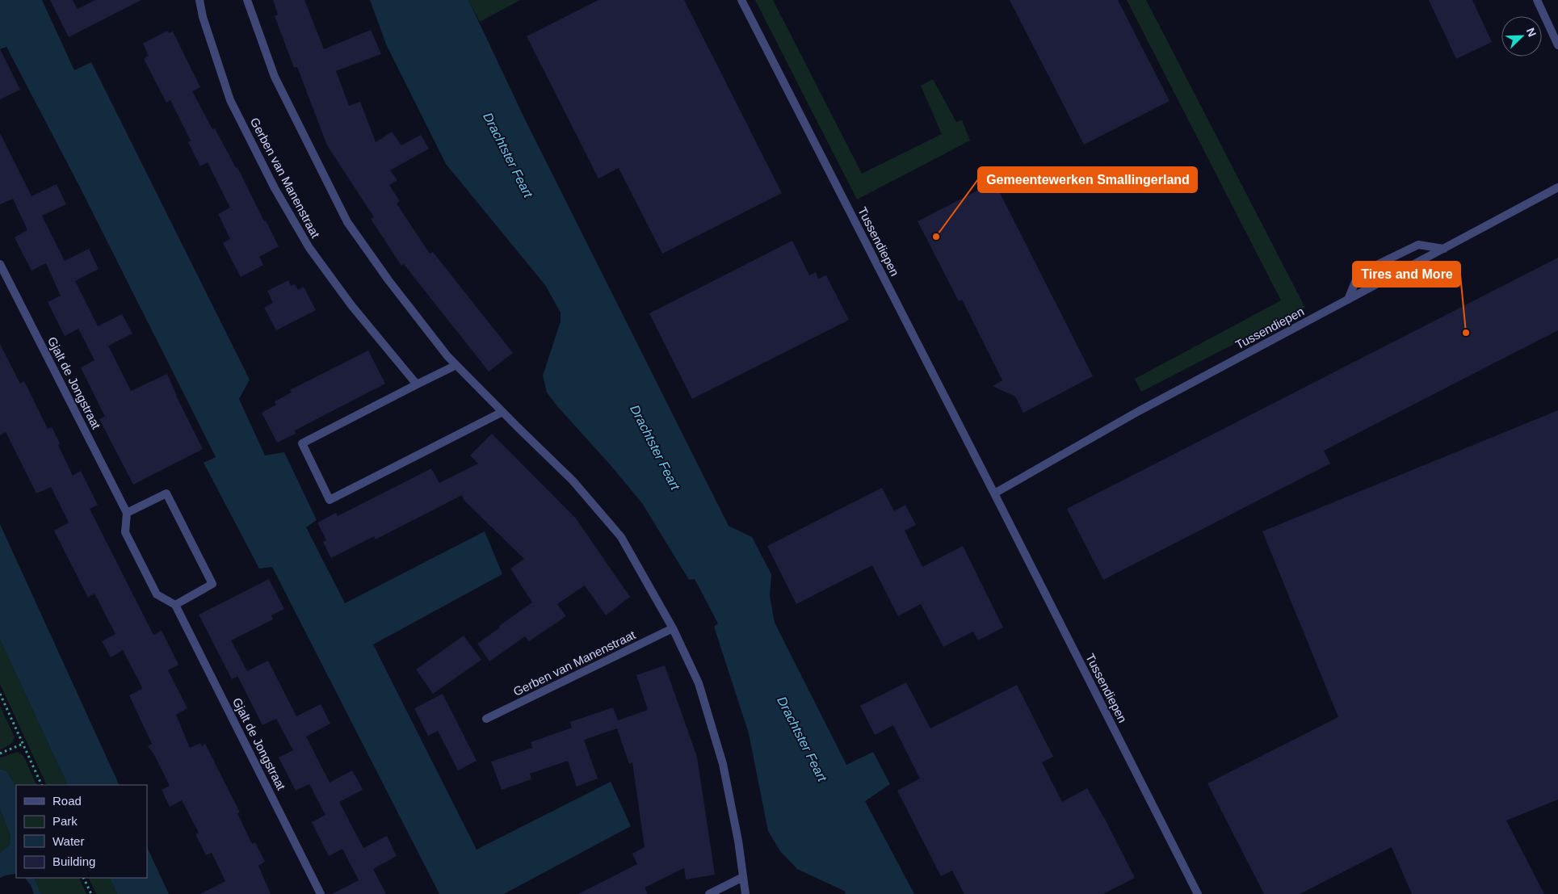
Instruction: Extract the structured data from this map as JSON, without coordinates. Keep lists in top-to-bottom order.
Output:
{
  "streets": {
    "street": ["Gerben van Manenstraat", "Tussendiepen", "Gjalt de Jongstraat"]
  },
  "water": ["Drachtster Feart"],
  "places": ["Gemeentewerken Smallingerland", "Tires and More"],
  "legend": [
    "Road",
    "Park",
    "Water",
    "Building"
  ],
  "north": "top right"
}
